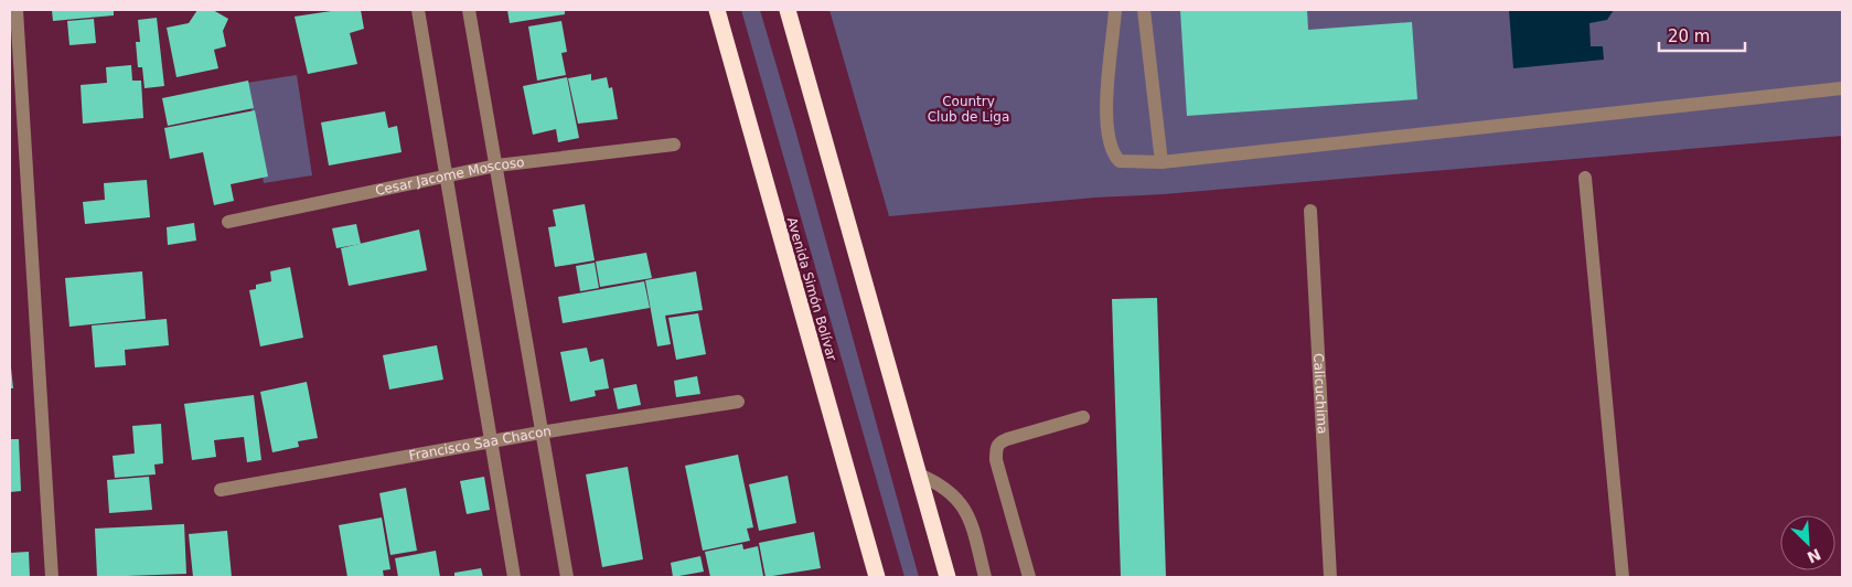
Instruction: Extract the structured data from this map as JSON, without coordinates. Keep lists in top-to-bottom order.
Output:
{
  "streets": {
    "highway": ["Avenida Simón Bolívar"],
    "street": ["Cesar Jacome Moscoso", "Calicuchima", "Francisco Saa Chacon"]
  },
  "parks": ["Country Club de Liga"],
  "scale_bar": "20 m",
  "north": "bottom right"
}
